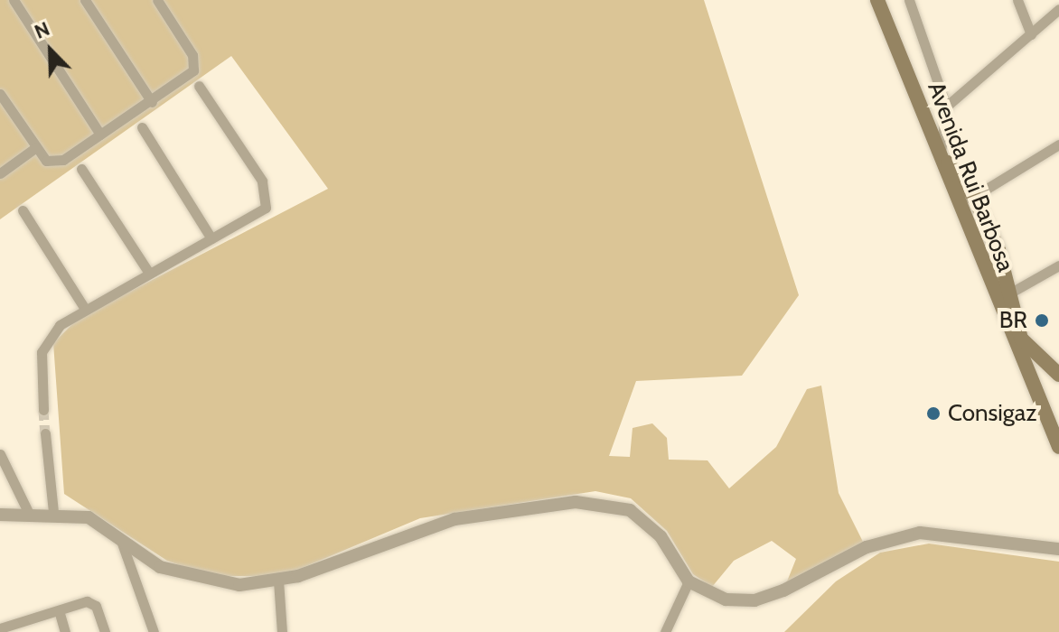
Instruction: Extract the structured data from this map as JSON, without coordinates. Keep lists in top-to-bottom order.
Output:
{
  "streets": {
    "main road": ["Avenida Rui Barbosa"]
  },
  "places": ["BR", "Consigaz"],
  "north": "top left"
}
